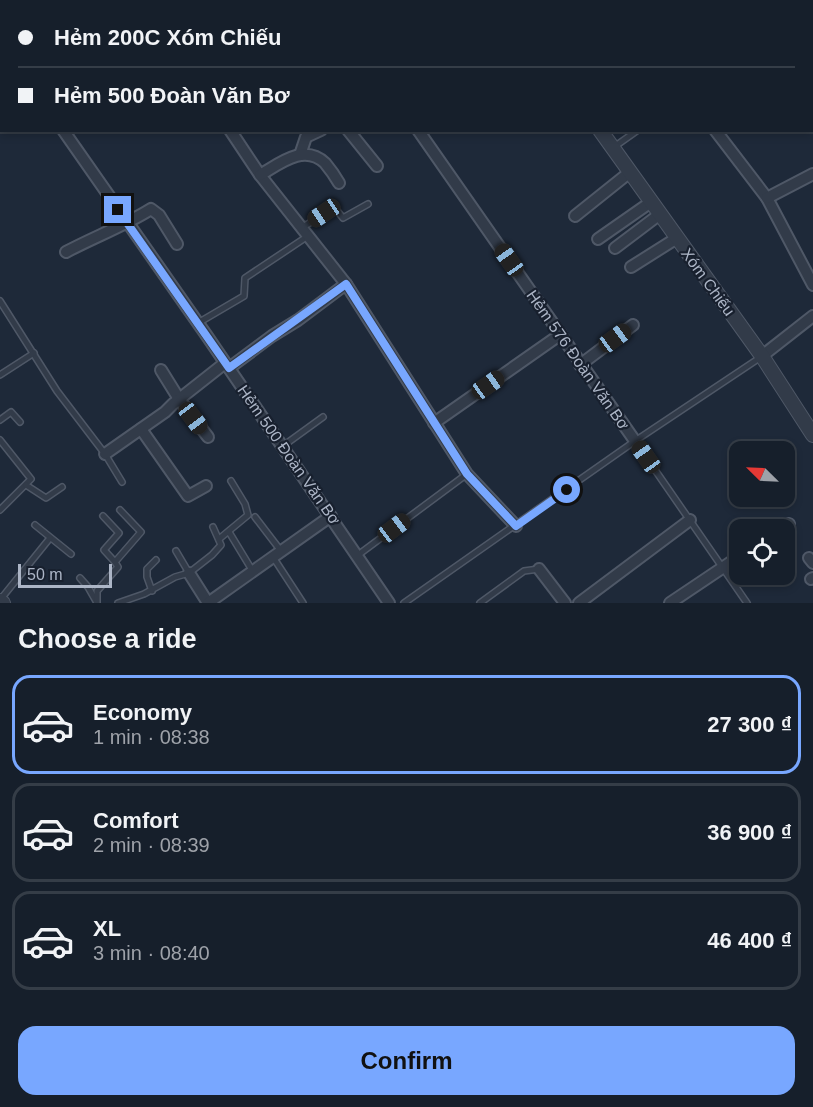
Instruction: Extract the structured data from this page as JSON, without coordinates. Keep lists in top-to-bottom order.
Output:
{
  "streets": {
    "street": ["Xóm Chiếu", "Hẻm 576 Đoàn Văn Bơ", "Hẻm 500 Đoàn Văn Bơ"]
  },
  "scale_bar": "50 m",
  "north": "top left",
  "page": {
    "banner": ["Hẻm 200C Xóm Chiếu", "Hẻm 500 Đoàn Văn Bơ"],
    "scale": "50 m",
    "heading": "Choose a ride",
    "list": [
      {
        "name": "Economy",
        "note": "1 min · 08:38",
        "value": "27 300 ₫"
      },
      {
        "name": "Comfort",
        "note": "2 min · 08:39",
        "value": "36 900 ₫"
      },
      {
        "name": "XL",
        "note": "3 min · 08:40",
        "value": "46 400 ₫"
      }
    ],
    "buttons": "Confirm"
  }
}
